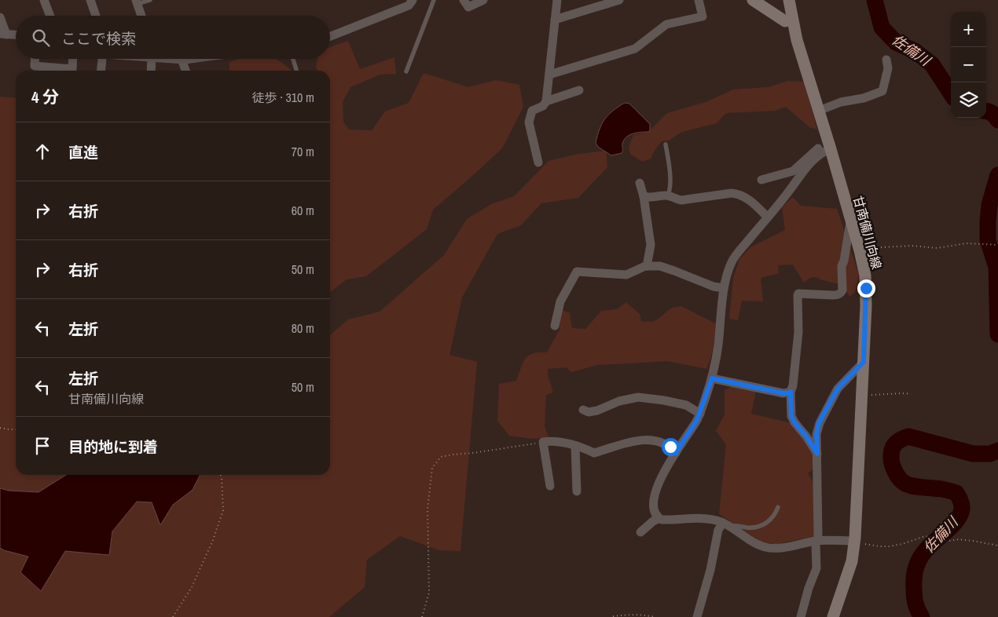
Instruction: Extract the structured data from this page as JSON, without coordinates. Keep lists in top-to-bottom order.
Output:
{
  "streets": {
    "main road": ["甘南備川向線"]
  },
  "water": ["佐備川"],
  "page": {
    "map_buttons": ["+", "−"],
    "search": "ここで検索",
    "heading": ["4 分", "徒歩 · 310 m"],
    "list": [
      ["直進", "70 m"],
      ["右折", "60 m"],
      ["右折", "50 m"],
      ["左折", "80 m"],
      ["左折", "甘南備川向線", "50 m"],
      "目的地に到着"
    ]
  }
}
